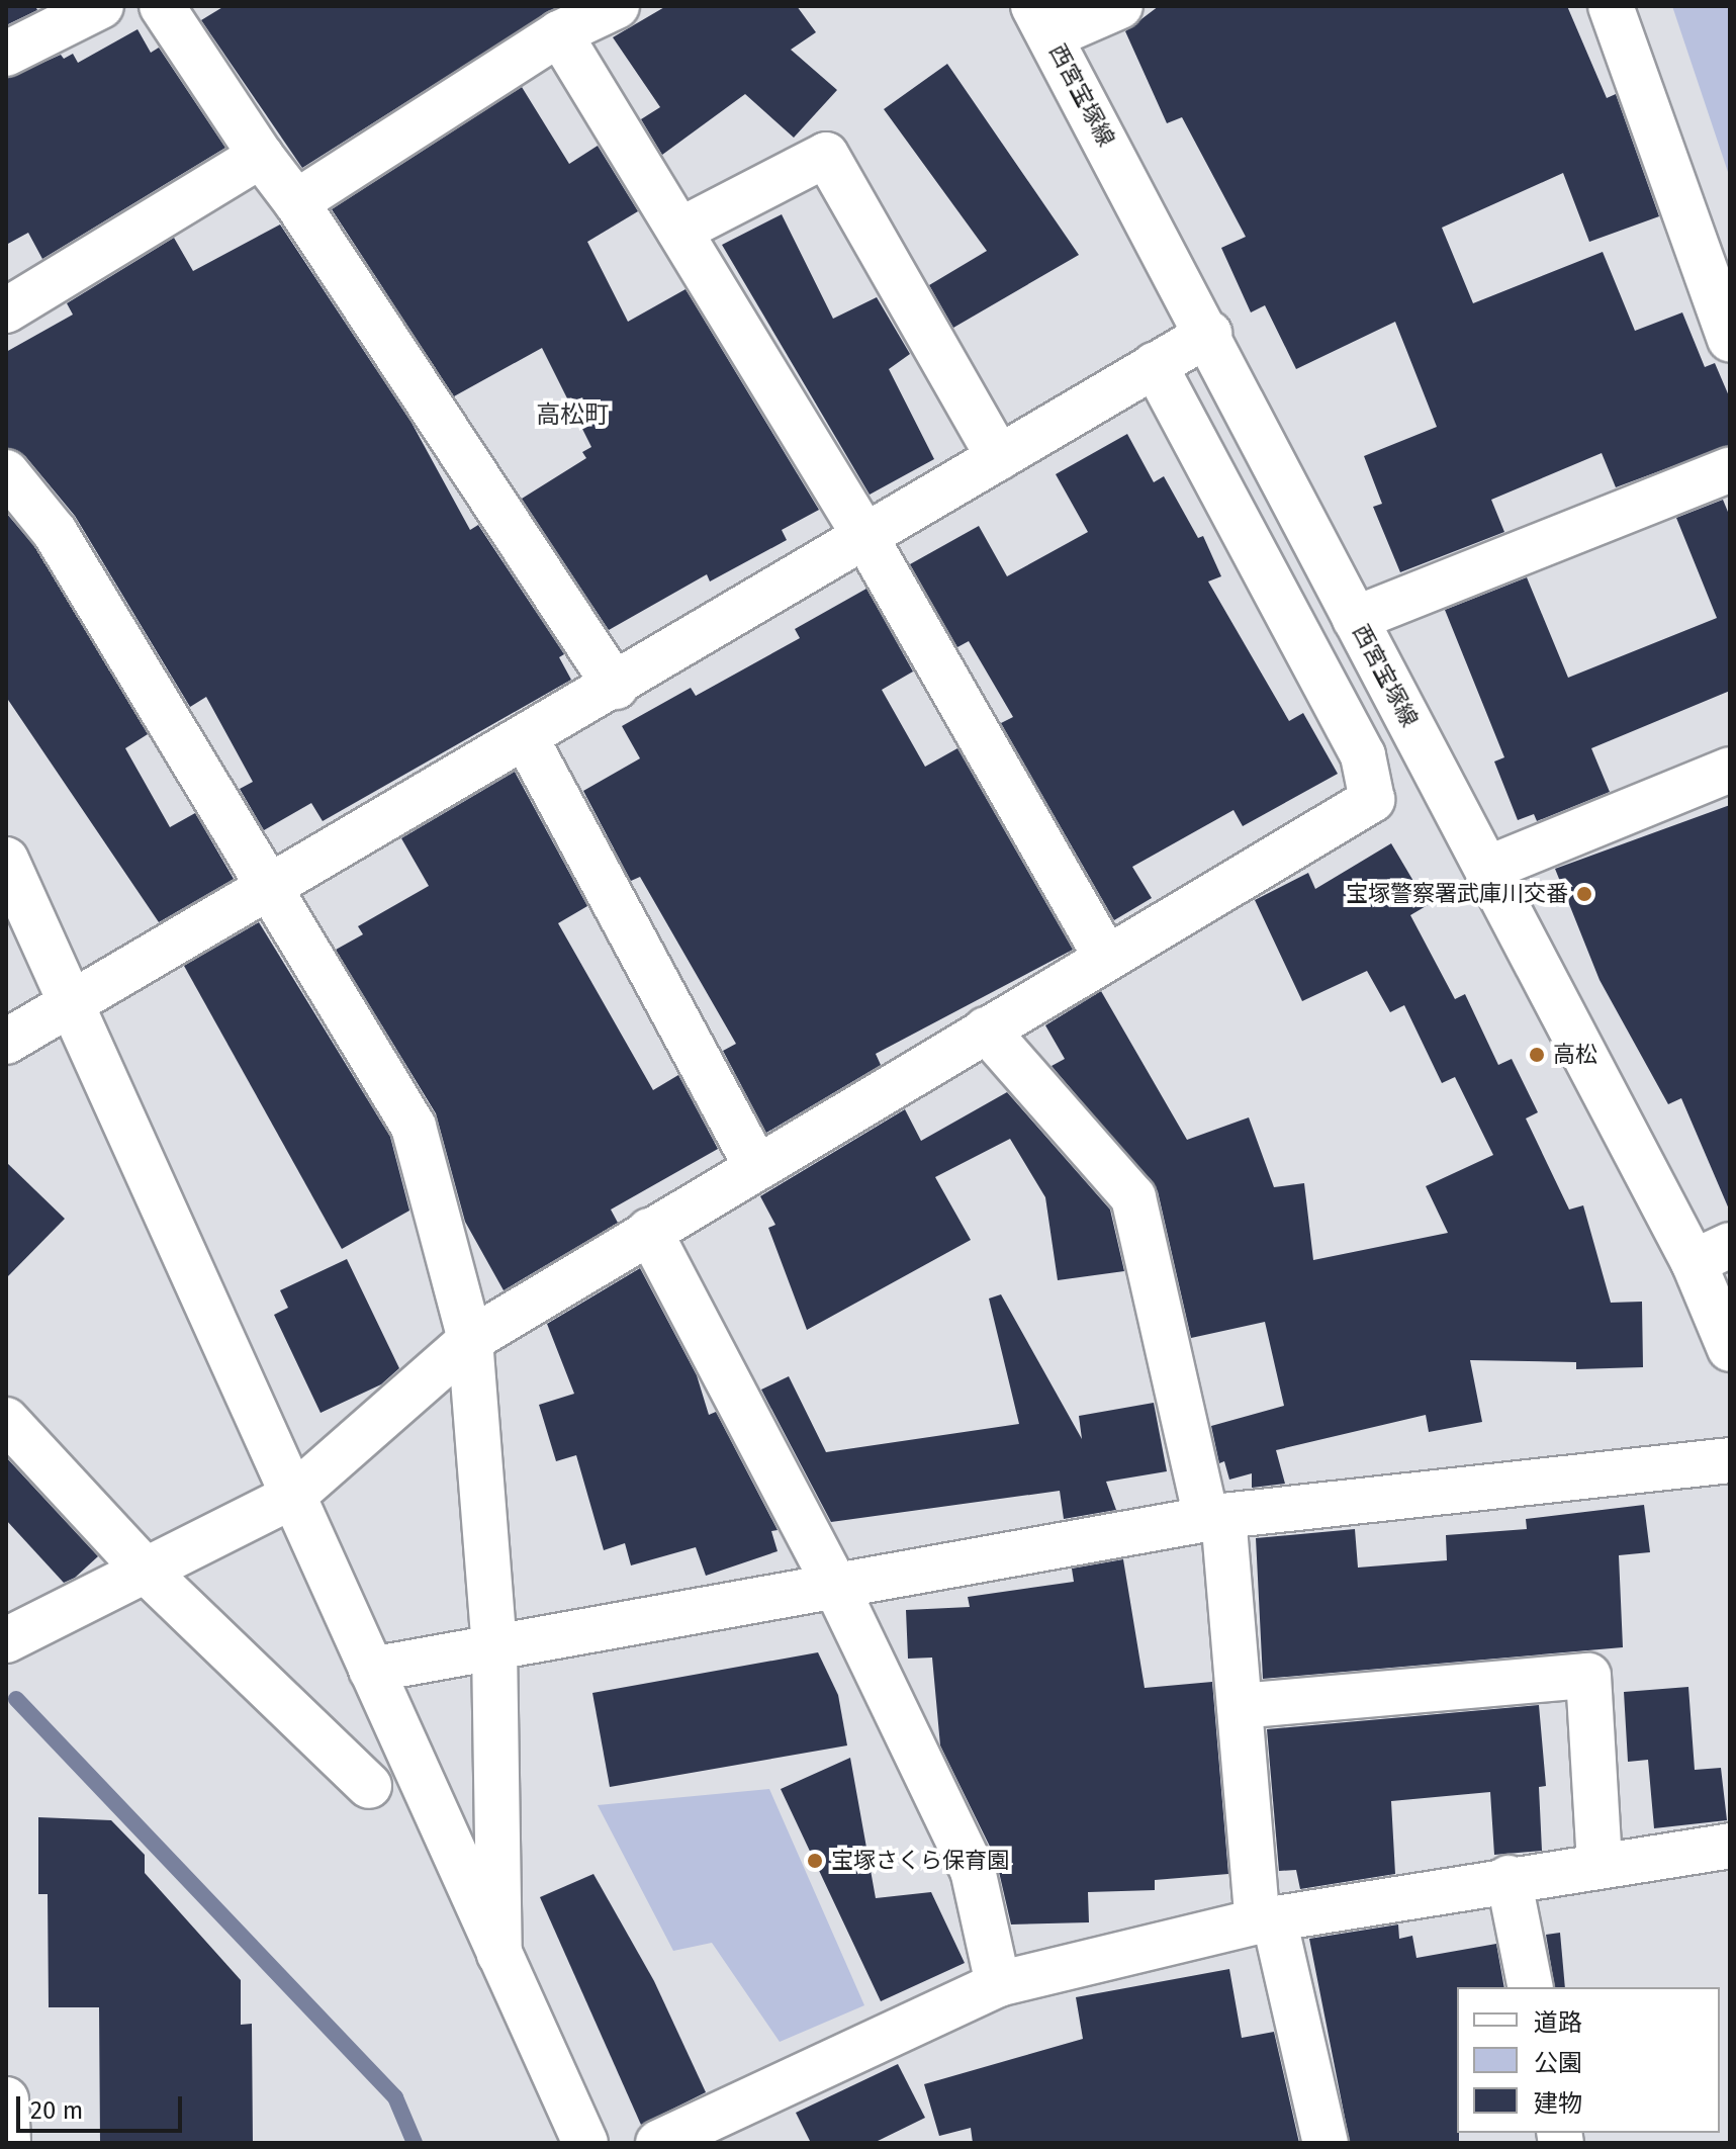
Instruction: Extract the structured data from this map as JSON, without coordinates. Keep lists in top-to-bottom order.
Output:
{
  "streets": {
    "street": ["西宮宝塚線"]
  },
  "districts": ["高松町"],
  "places": ["宝塚警察署武庫川交番", "高松", "宝塚さくら保育園"],
  "legend": ["道路", "公園", "建物"],
  "scale_bar": "20 m"
}
